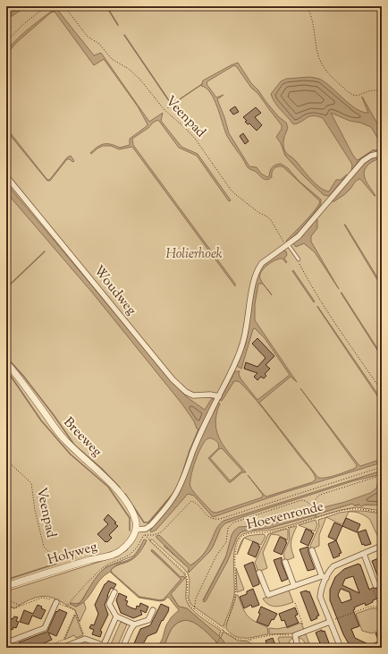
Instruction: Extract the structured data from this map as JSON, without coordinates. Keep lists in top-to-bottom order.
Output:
{
  "streets": {
    "street": ["Woudweg", "Breeweg", "Holyweg"],
    "path": ["Veenpad", "Hoevenronde"]
  },
  "crossings": [
    ["Veenpad", "Holyweg"],
    ["Breeweg", "Holyweg"]
  ],
  "parks": ["Holierhoek"]
}
